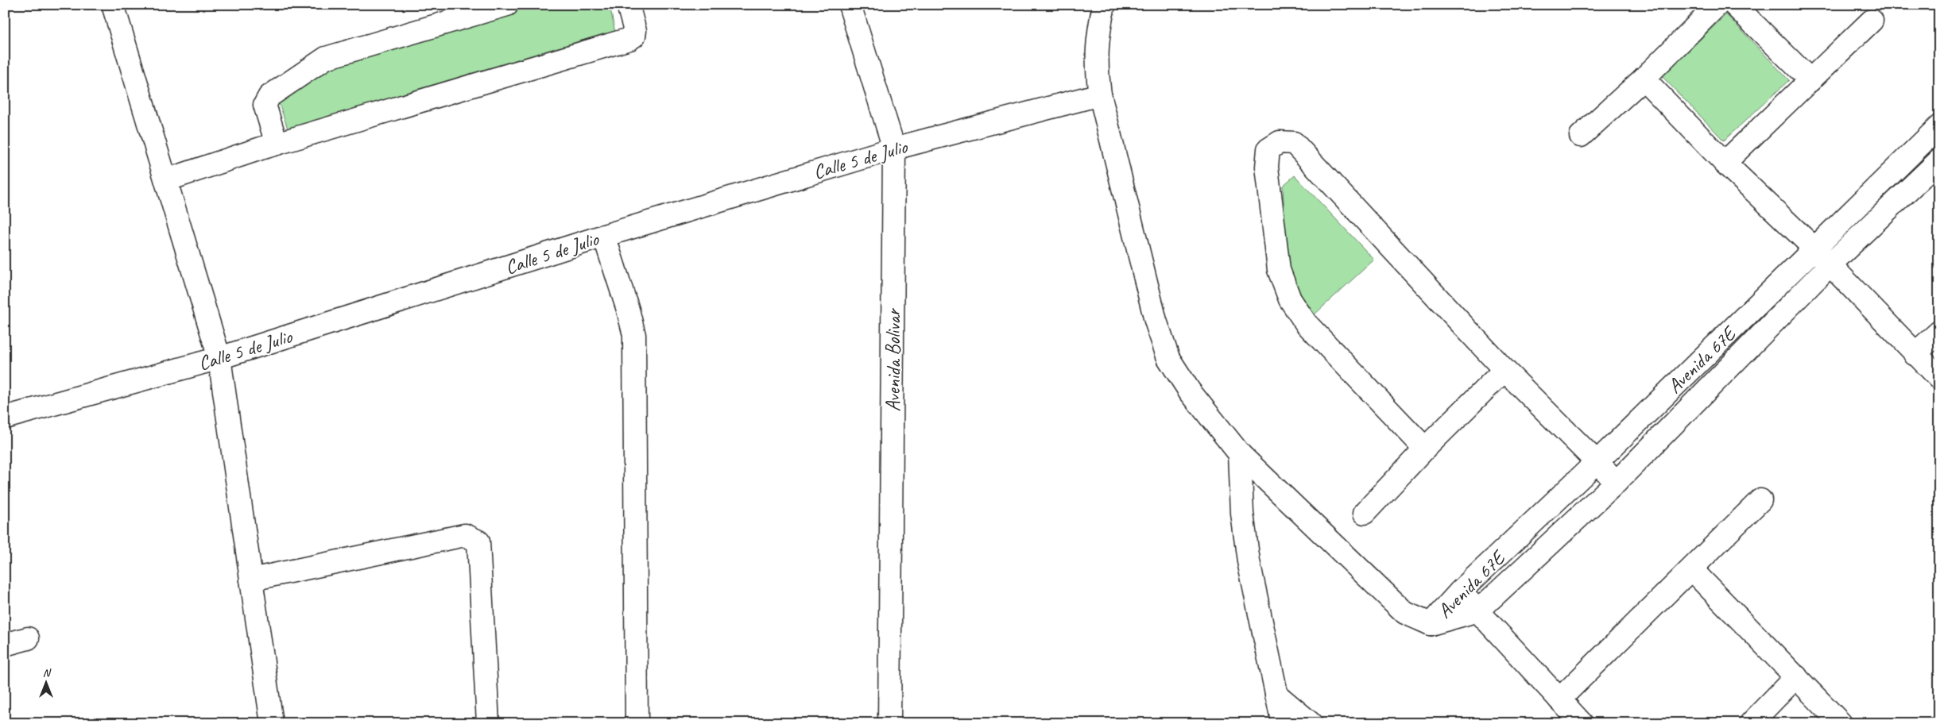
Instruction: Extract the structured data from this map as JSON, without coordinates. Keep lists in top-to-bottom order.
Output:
{
  "streets": {
    "street": ["Calle 5 de Julio", "Avenida 67E", "Avenida Bolivar"]
  },
  "crossings": [
    ["Calle 5 de Julio", "Avenida Bolivar"]
  ],
  "north": "top"
}
